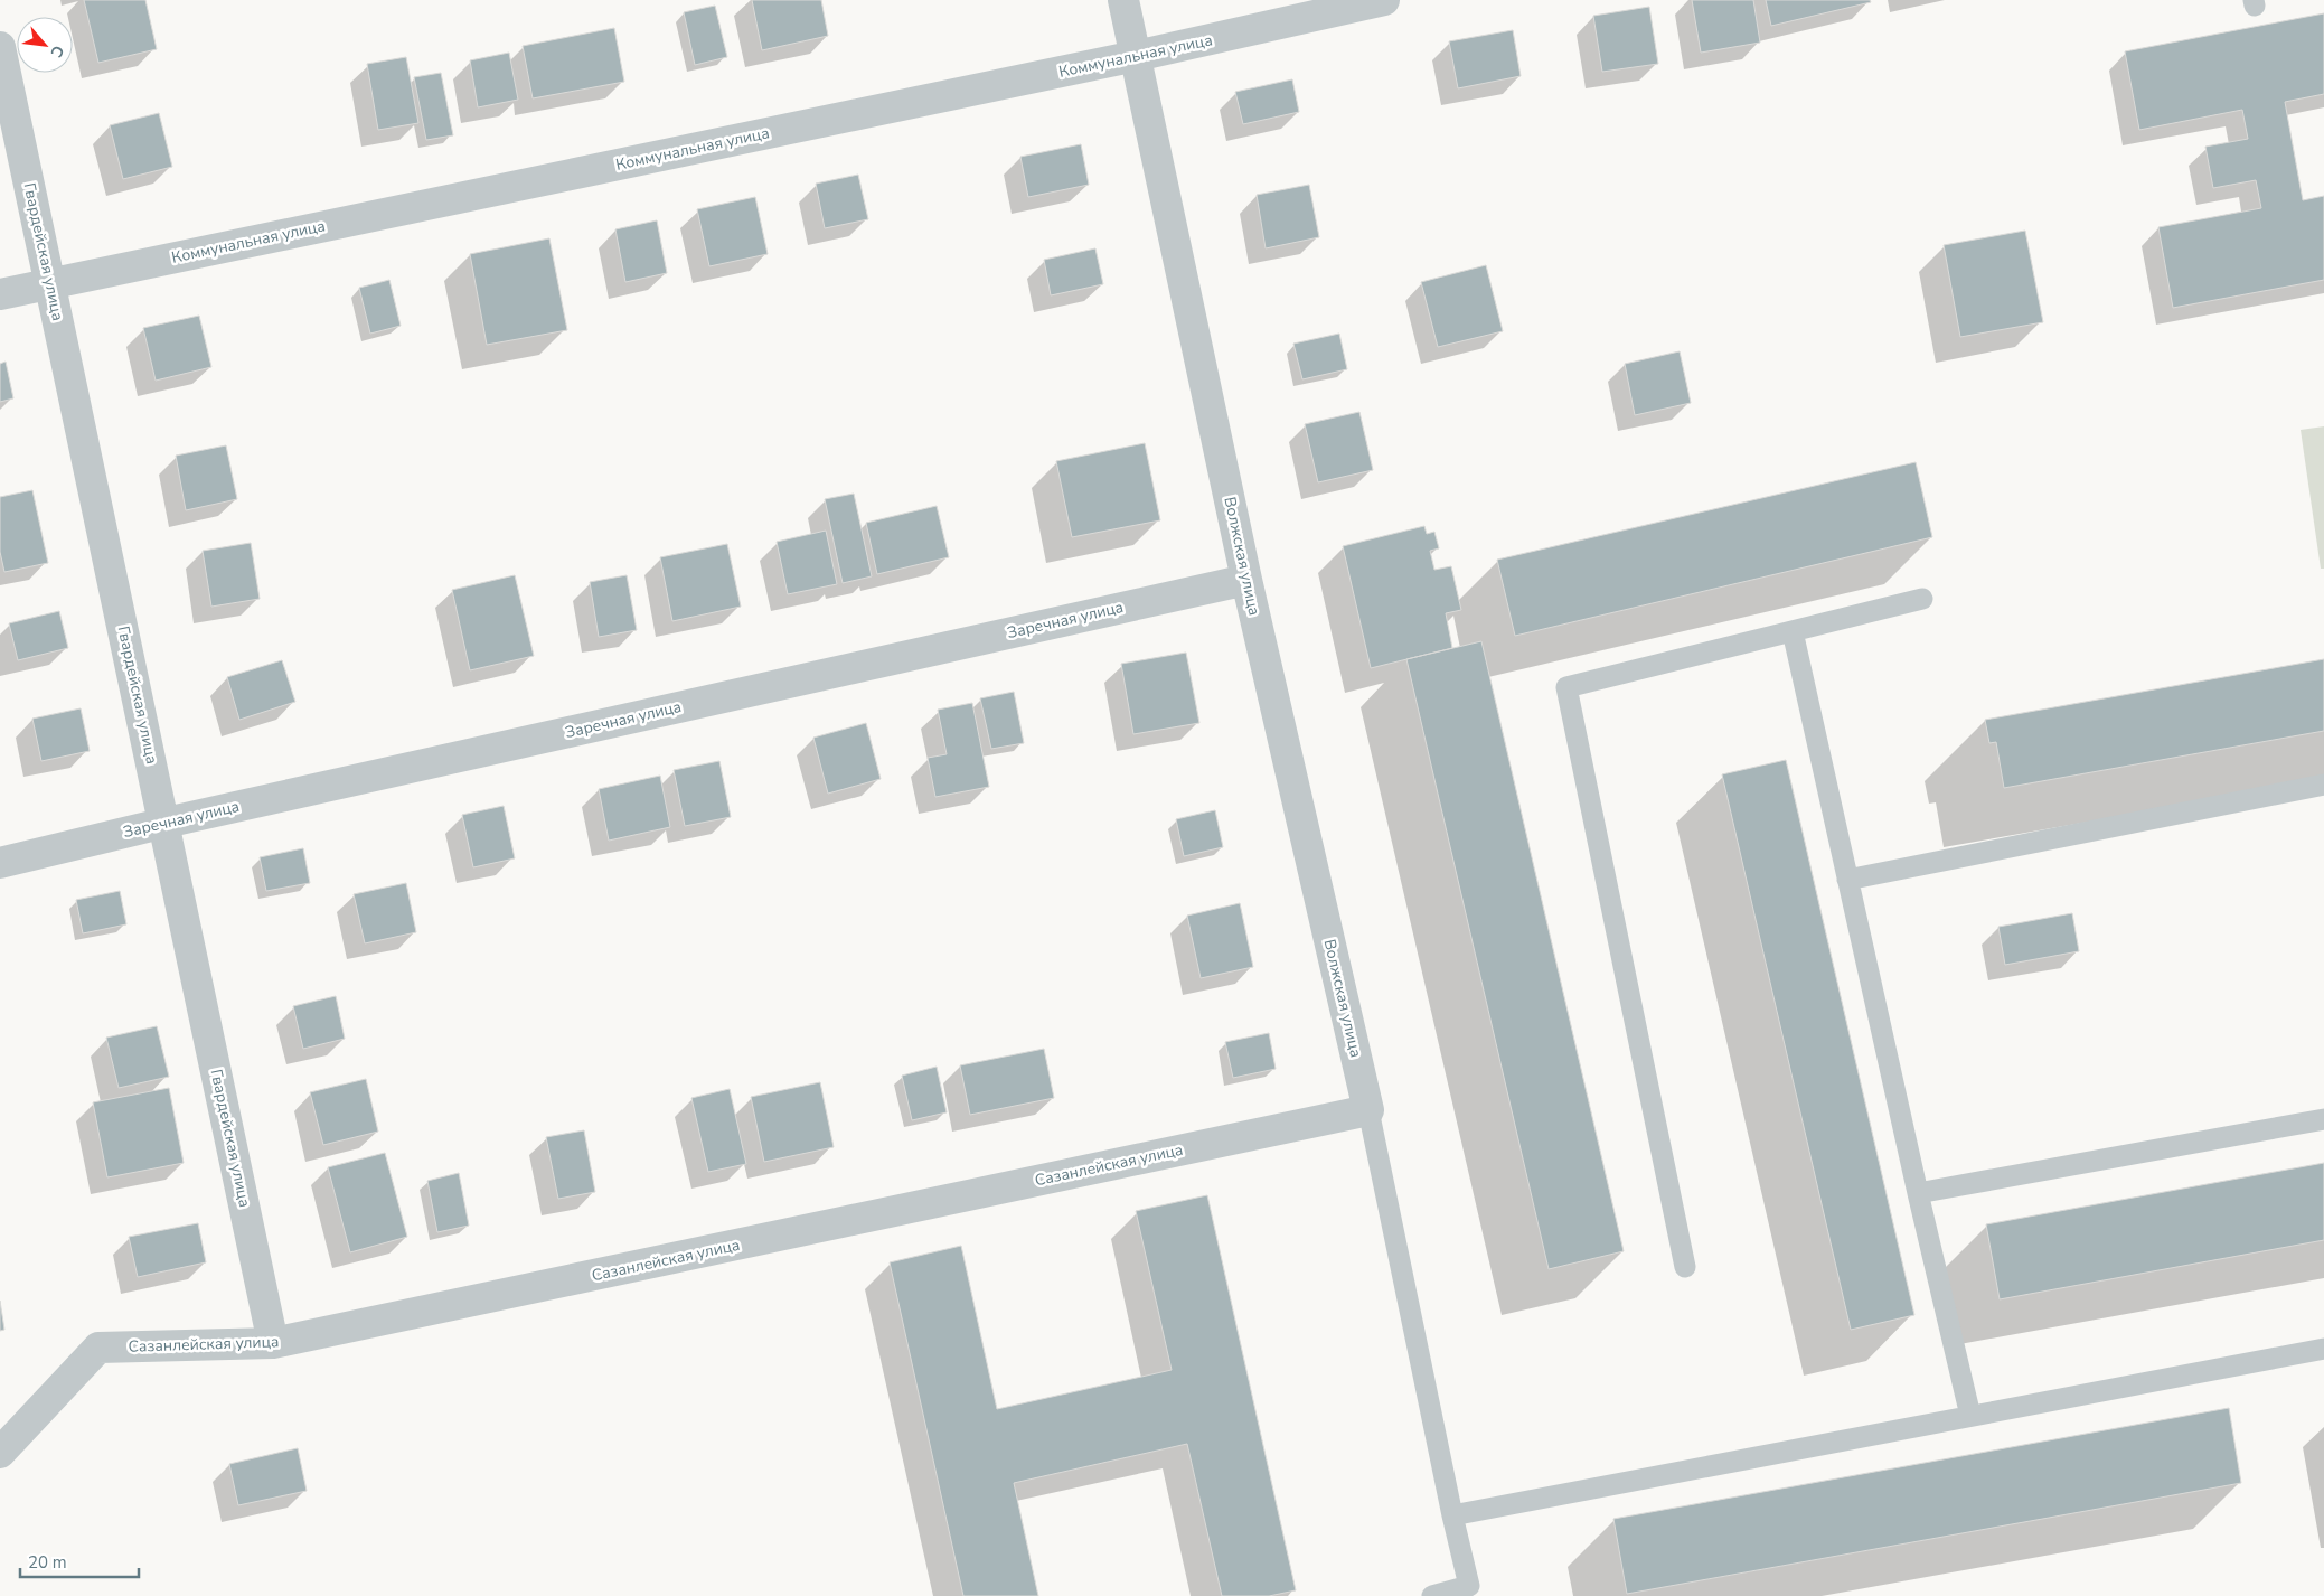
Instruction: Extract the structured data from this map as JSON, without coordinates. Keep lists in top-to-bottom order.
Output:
{
  "streets": {
    "street": [
      "Коммунальная улица",
      "Гвардейская улица",
      "Волжская улица",
      "Заречная улица",
      "Сазанлейская улица"
    ]
  },
  "crossings": [
    ["Коммунальная улица", "Гвардейская улица"],
    ["Коммунальная улица", "Волжская улица"],
    ["Гвардейская улица", "Заречная улица"],
    ["Гвардейская улица", "Сазанлейская улица"],
    ["Волжская улица", "Заречная улица"],
    ["Волжская улица", "Сазанлейская улица"]
  ],
  "scale_bar": "20 m",
  "north": "bottom right"
}
